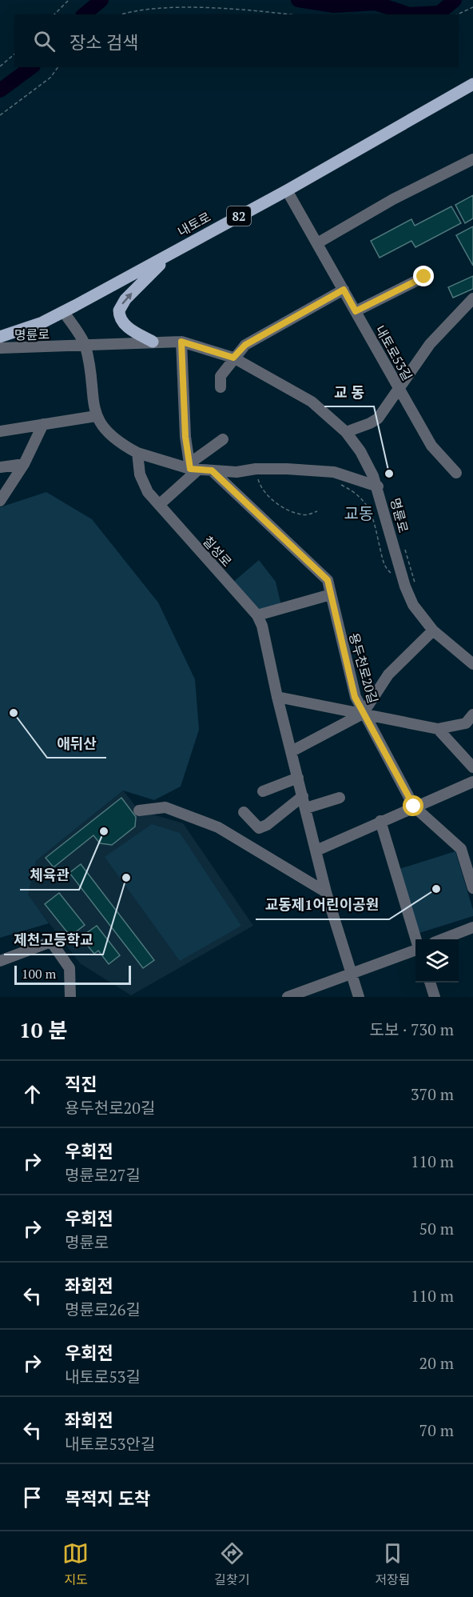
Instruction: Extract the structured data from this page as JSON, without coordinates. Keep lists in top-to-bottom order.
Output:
{
  "streets": {
    "main road": ["82", "내토로"],
    "street": [
      "명륜로",
      "내토로53길",
      "칠성로",
      "용두천로20길"
    ]
  },
  "crossings": [
    ["내토로", "내토로53길"]
  ],
  "districts": ["교동"],
  "places": [
    "교 동",
    "애뒤산",
    "체육관",
    "제천고등학교",
    "교동제1어린이공원"
  ],
  "scale_bar": "100 m",
  "page": {
    "search": "장소 검색",
    "scale": "100 m",
    "heading": ["10 분", "도보 · 730 m"],
    "list": [
      ["직진", "용두천로20길", "370 m"],
      ["우회전", "명륜로27길", "110 m"],
      ["우회전", "명륜로", "50 m"],
      ["좌회전", "명륜로26길", "110 m"],
      ["우회전", "내토로53길", "20 m"],
      ["좌회전", "내토로53안길", "70 m"],
      "목적지 도착"
    ],
    "nav": ["지도", "길찾기", "저장됨"]
  }
}
